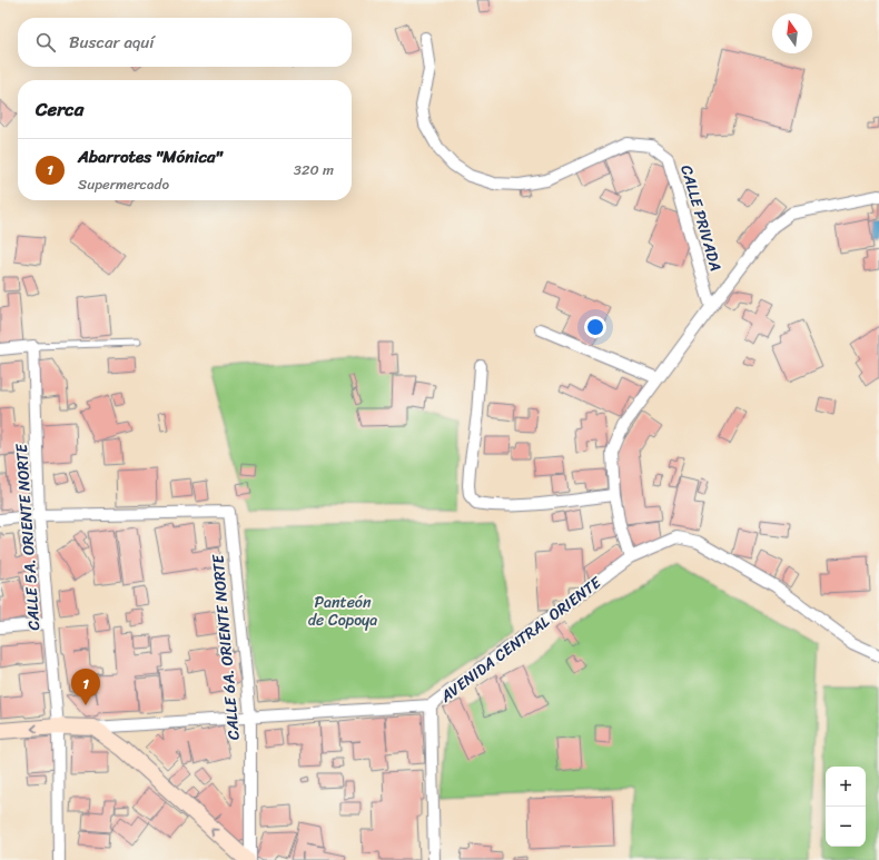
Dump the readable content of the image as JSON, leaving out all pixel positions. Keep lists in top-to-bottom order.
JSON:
{
  "streets": {
    "street": [
      "CALLE PRIVADA",
      "CALLE 5A. ORIENTE NORTE",
      "AVENIDA CENTRAL ORIENTE",
      "CALLE 6A. ORIENTE NORTE"
    ]
  },
  "crossings": [
    ["CALLE 5A. ORIENTE NORTE", "AVENIDA CENTRAL ORIENTE"],
    ["CALLE 5A. ORIENTE NORTE", "CALLE 6A. ORIENTE NORTE"],
    ["AVENIDA CENTRAL ORIENTE", "CALLE 6A. ORIENTE NORTE"]
  ],
  "parks": ["Panteón de Copoya"],
  "north": "top",
  "page": {
    "search": "Buscar aquí",
    "heading": "Cerca",
    "list": [
      {
        "mark": "1",
        "name": "Abarrotes \"Mónica\"",
        "note": "Supermercado",
        "value": "320 m"
      }
    ],
    "pins": "1",
    "map_buttons": ["+", "−"]
  }
}
